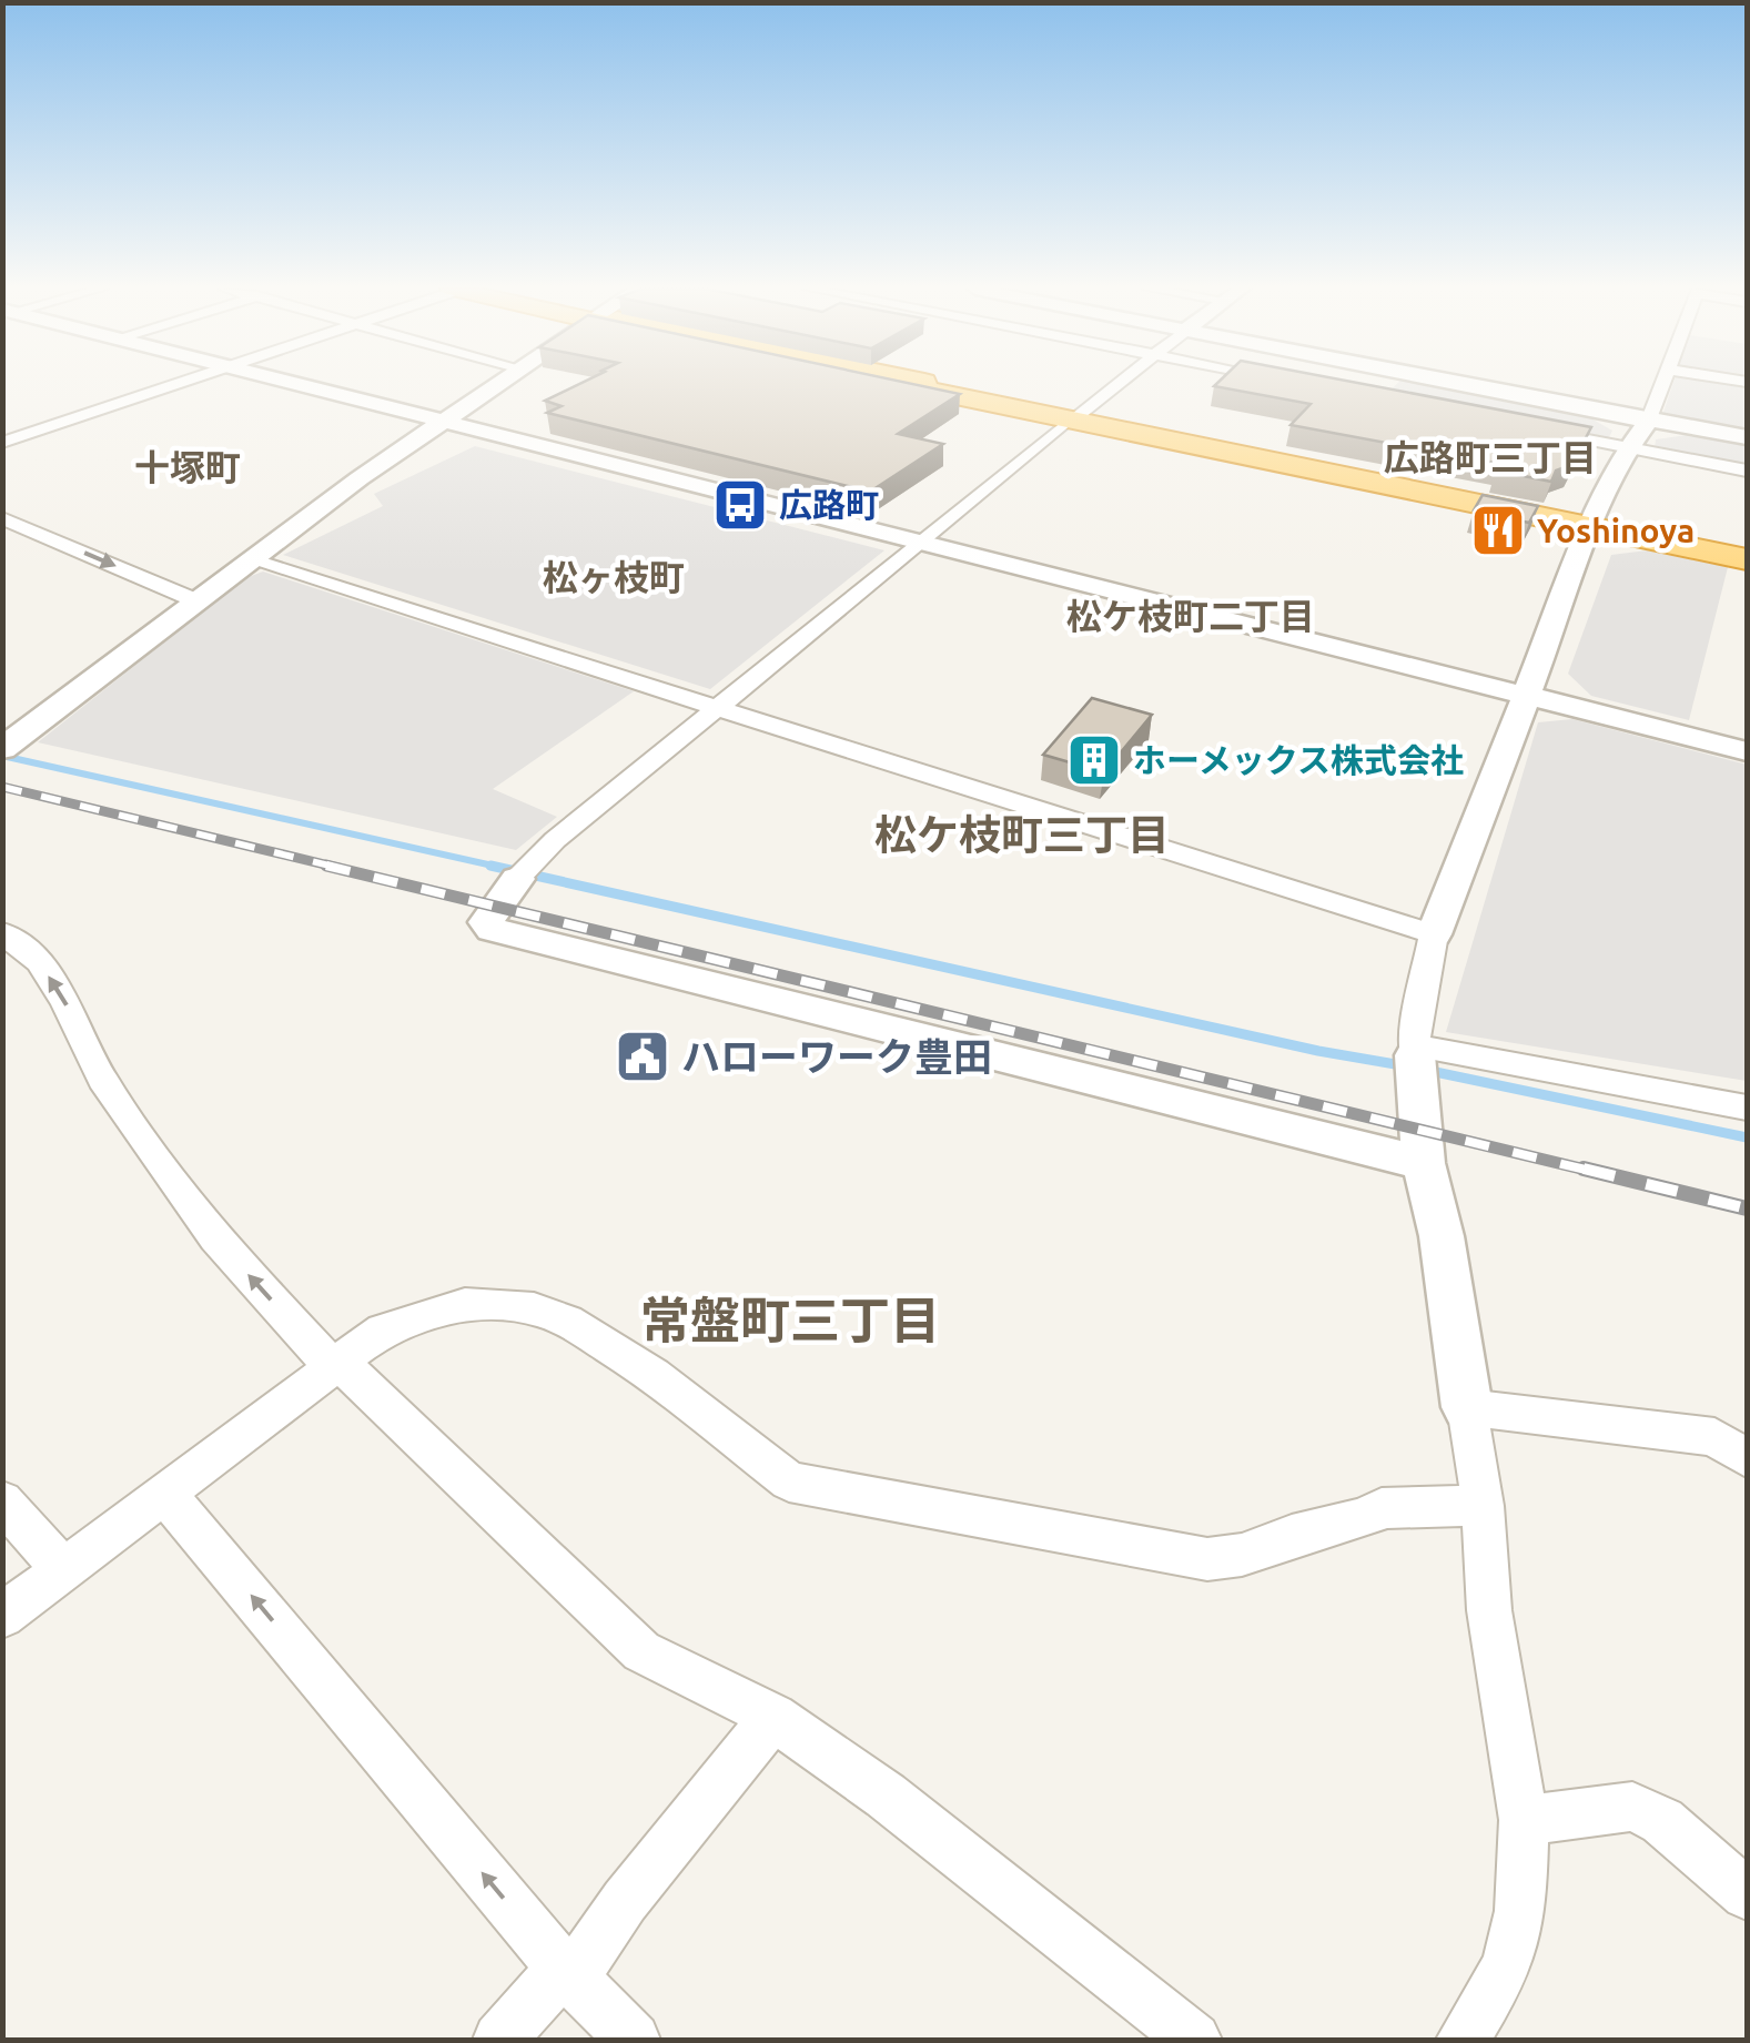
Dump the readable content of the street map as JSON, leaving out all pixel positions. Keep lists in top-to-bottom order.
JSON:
{
  "districts": [
    "広路町三丁目",
    "十塚町",
    "松ヶ枝町",
    "松ケ枝町二丁目",
    "松ケ枝町三丁目",
    "常盤町三丁目"
  ],
  "places": {
    "bus stop": ["広路町"],
    "restaurant": ["Yoshinoya"],
    "building": ["ホーメックス株式会社"],
    "public building": ["ハローワーク豊田"]
  }
}
